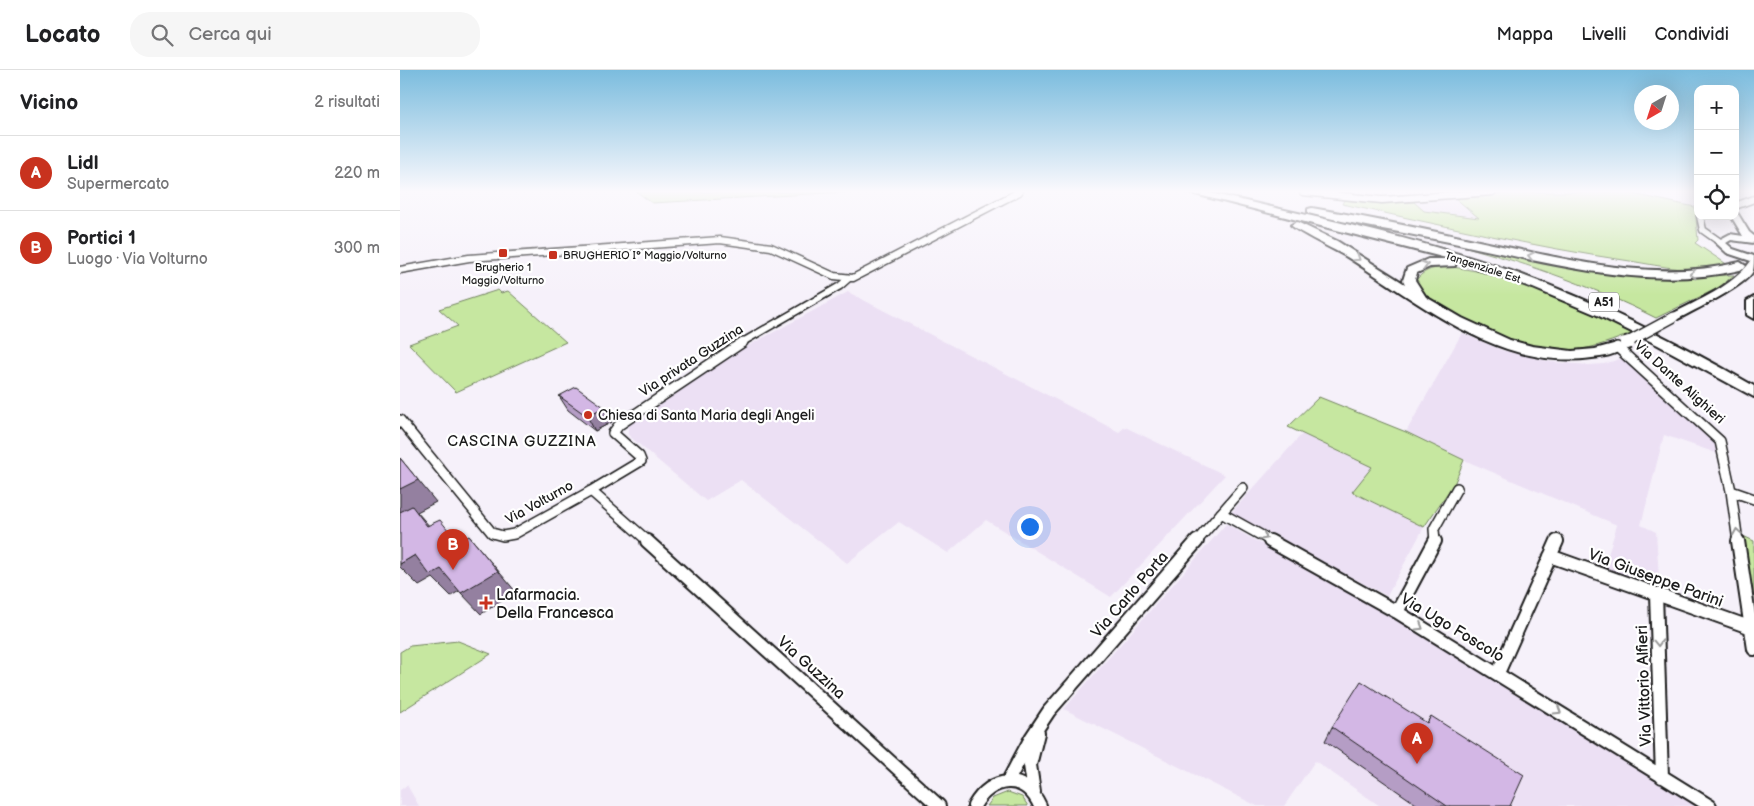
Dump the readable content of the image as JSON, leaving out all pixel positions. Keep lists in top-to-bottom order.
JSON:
{
  "streets": {
    "highway": ["Tangenziale Est", "A51"],
    "street": [
      "Via privata Guzzina",
      "Via Dante Alighieri",
      "Via Volturno",
      "Via Giuseppe Parini",
      "Via Carlo Porta",
      "Via Ugo Foscolo",
      "Via Guzzina",
      "Via Vittorio Alfieri"
    ]
  },
  "crossings": [
    ["Via privata Guzzina", "Via Volturno"],
    ["Via Dante Alighieri", "Via Giuseppe Parini"],
    ["Via Volturno", "Via Guzzina"],
    ["Via Giuseppe Parini", "Via Vittorio Alfieri"],
    ["Via Carlo Porta", "Via Ugo Foscolo"],
    ["Via Ugo Foscolo", "Via Vittorio Alfieri"]
  ],
  "one_way": ["Via Dante Alighieri", "Via Ugo Foscolo", "Via Vittorio Alfieri"],
  "districts": ["CASCINA GUZZINA"],
  "places": {
    "transit": ["Brugherio 1 Maggio/Volturno", "BRUGHERIO I° Maggio/Volturno"],
    "other": ["Chiesa di Santa Maria degli Angeli"],
    "health": ["Lafarmacia. Della Francesca"]
  },
  "north": "bottom left",
  "page": {
    "header": "Locato",
    "search": "Cerca qui",
    "nav": ["Mappa", "Livelli", "Condividi"],
    "heading": ["Vicino", "2 risultati"],
    "map_buttons": ["+", "−"],
    "list": [
      {
        "mark": "A",
        "name": "Lidl",
        "note": "Supermercato",
        "value": "220 m"
      },
      {
        "mark": "B",
        "name": "Portici 1",
        "note": "Luogo · Via Volturno",
        "value": "300 m"
      }
    ],
    "pins": ["B", "A"]
  }
}
